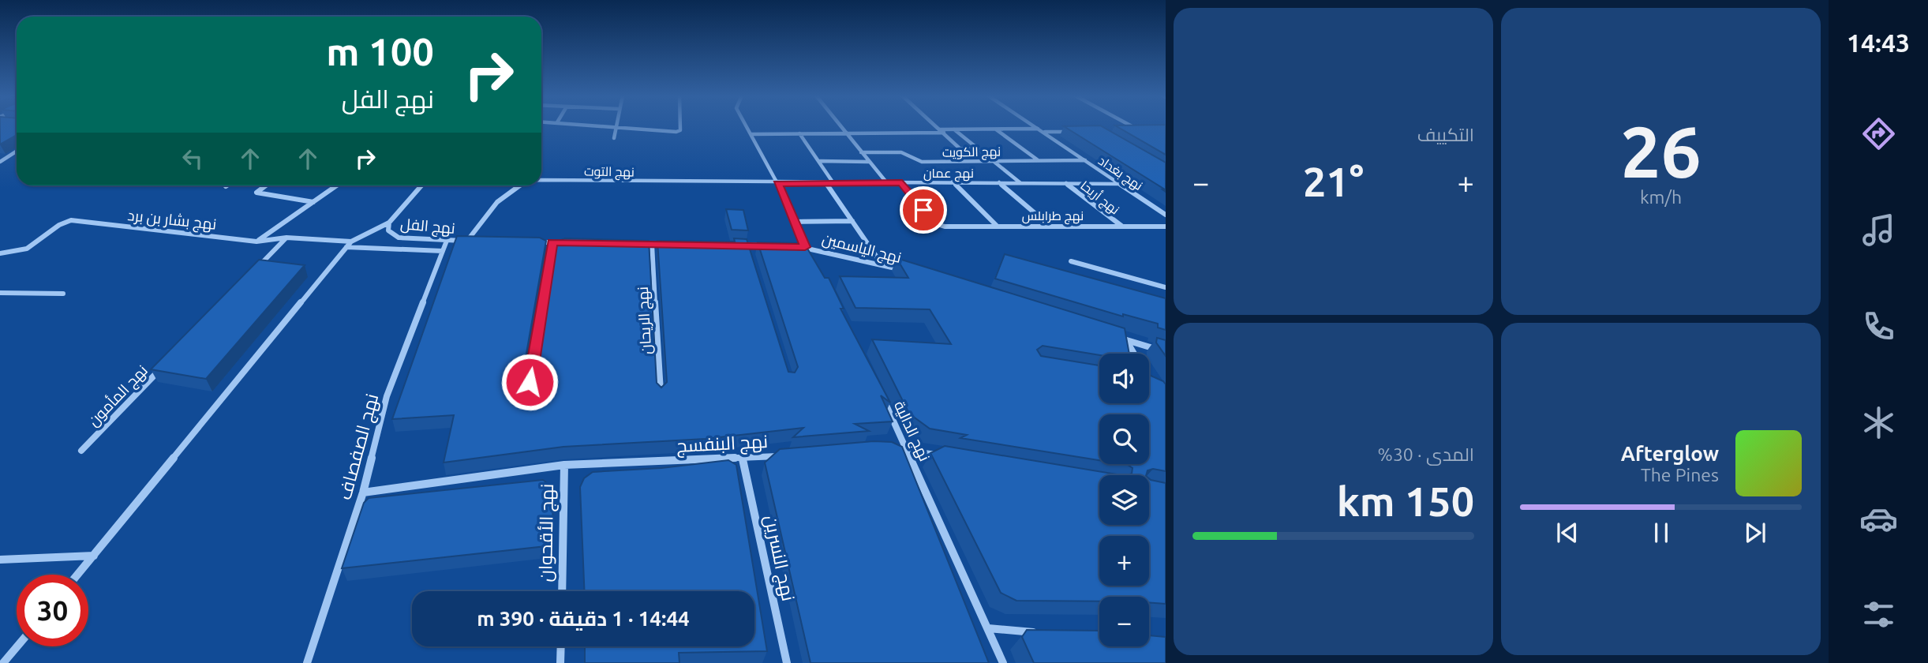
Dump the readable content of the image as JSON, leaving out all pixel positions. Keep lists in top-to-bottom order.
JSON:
{
  "streets": {
    "street": [
      "نهج الكويت",
      "نهج التوت",
      "نهج عمان",
      "نهج بغداد",
      "نهج أريحا",
      "نهج طرابلس",
      "نهج بشار بن برد",
      "نهج الفل",
      "نهج الياسمين",
      "نهج الريحان",
      "نهج المأمون",
      "نهج الدالية",
      "نهج البنفسج",
      "نهج الصفصاف",
      "نهج الأقحوان",
      "نهج النسرين"
    ]
  },
  "crossings": [
    ["نهج الكويت", "نهج بغداد"],
    ["نهج التوت", "نهج عمان"],
    ["نهج التوت", "نهج الفل"],
    ["نهج عمان", "نهج بغداد"],
    ["نهج عمان", "نهج أريحا"],
    ["نهج عمان", "نهج طرابلس"],
    ["نهج أريحا", "نهج طرابلس"],
    ["نهج الفل", "نهج الصفصاف"],
    ["نهج البنفسج", "نهج الصفصاف"],
    ["نهج البنفسج", "نهج الأقحوان"],
    ["نهج البنفسج", "نهج النسرين"]
  ],
  "page": {
    "tabs": "14:43",
    "tile": [
      ["26", "km/h"],
      "التكييف",
      ["المدى · 30%", "150 km"]
    ],
    "turn": ["100 m", "نهج الفل"],
    "heat": ["−", "21°", "+"],
    "map_buttons": ["+", "−"],
    "song": ["Afterglow", "The Pines"],
    "limit": "30",
    "trip": "14:44 · 1 دقيقة · 390 m"
  }
}
